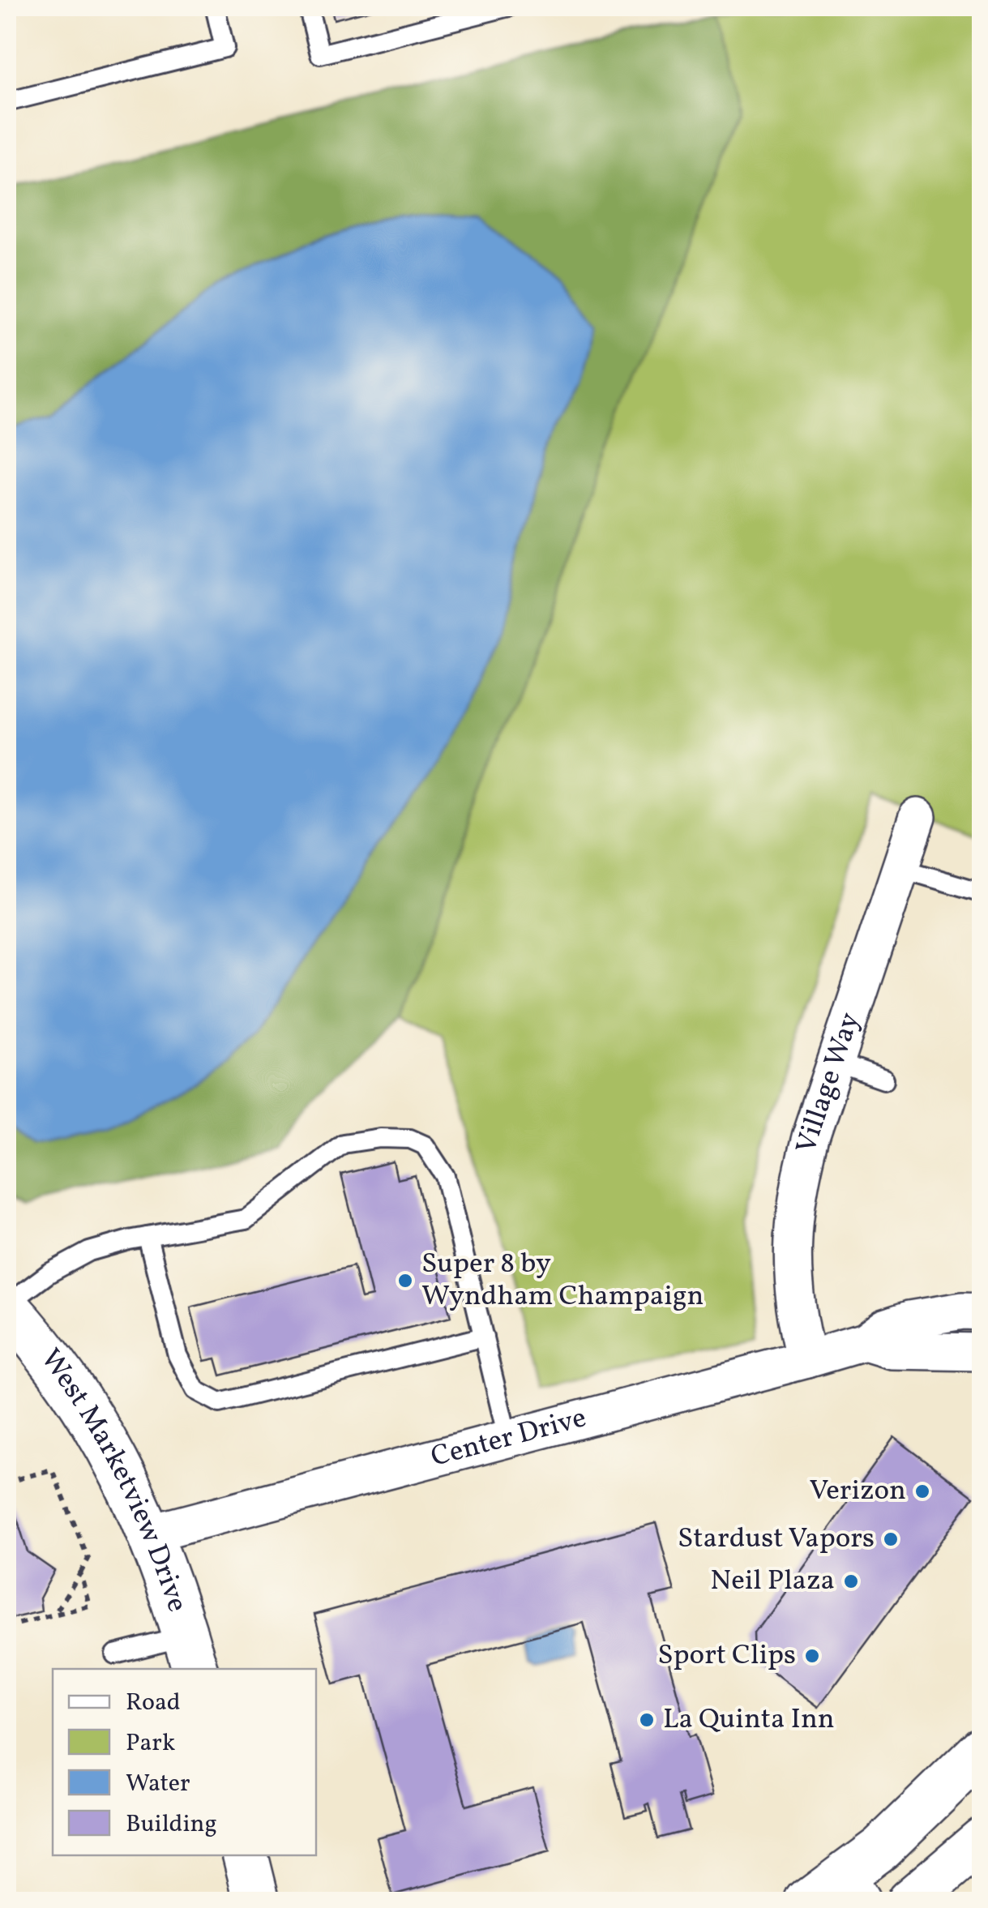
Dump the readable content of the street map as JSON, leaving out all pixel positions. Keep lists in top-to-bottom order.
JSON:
{
  "streets": {
    "main road": ["West Marketview Drive"],
    "street": ["Village Way", "Center Drive"]
  },
  "crossings": [
    ["Village Way", "Center Drive"],
    ["Center Drive", "West Marketview Drive"]
  ],
  "places": [
    "Super 8 by Wyndham Champaign",
    "Verizon",
    "Stardust Vapors",
    "Neil Plaza",
    "Sport Clips",
    "La Quinta Inn"
  ],
  "legend": [
    "Road",
    "Park",
    "Water",
    "Building"
  ]
}
